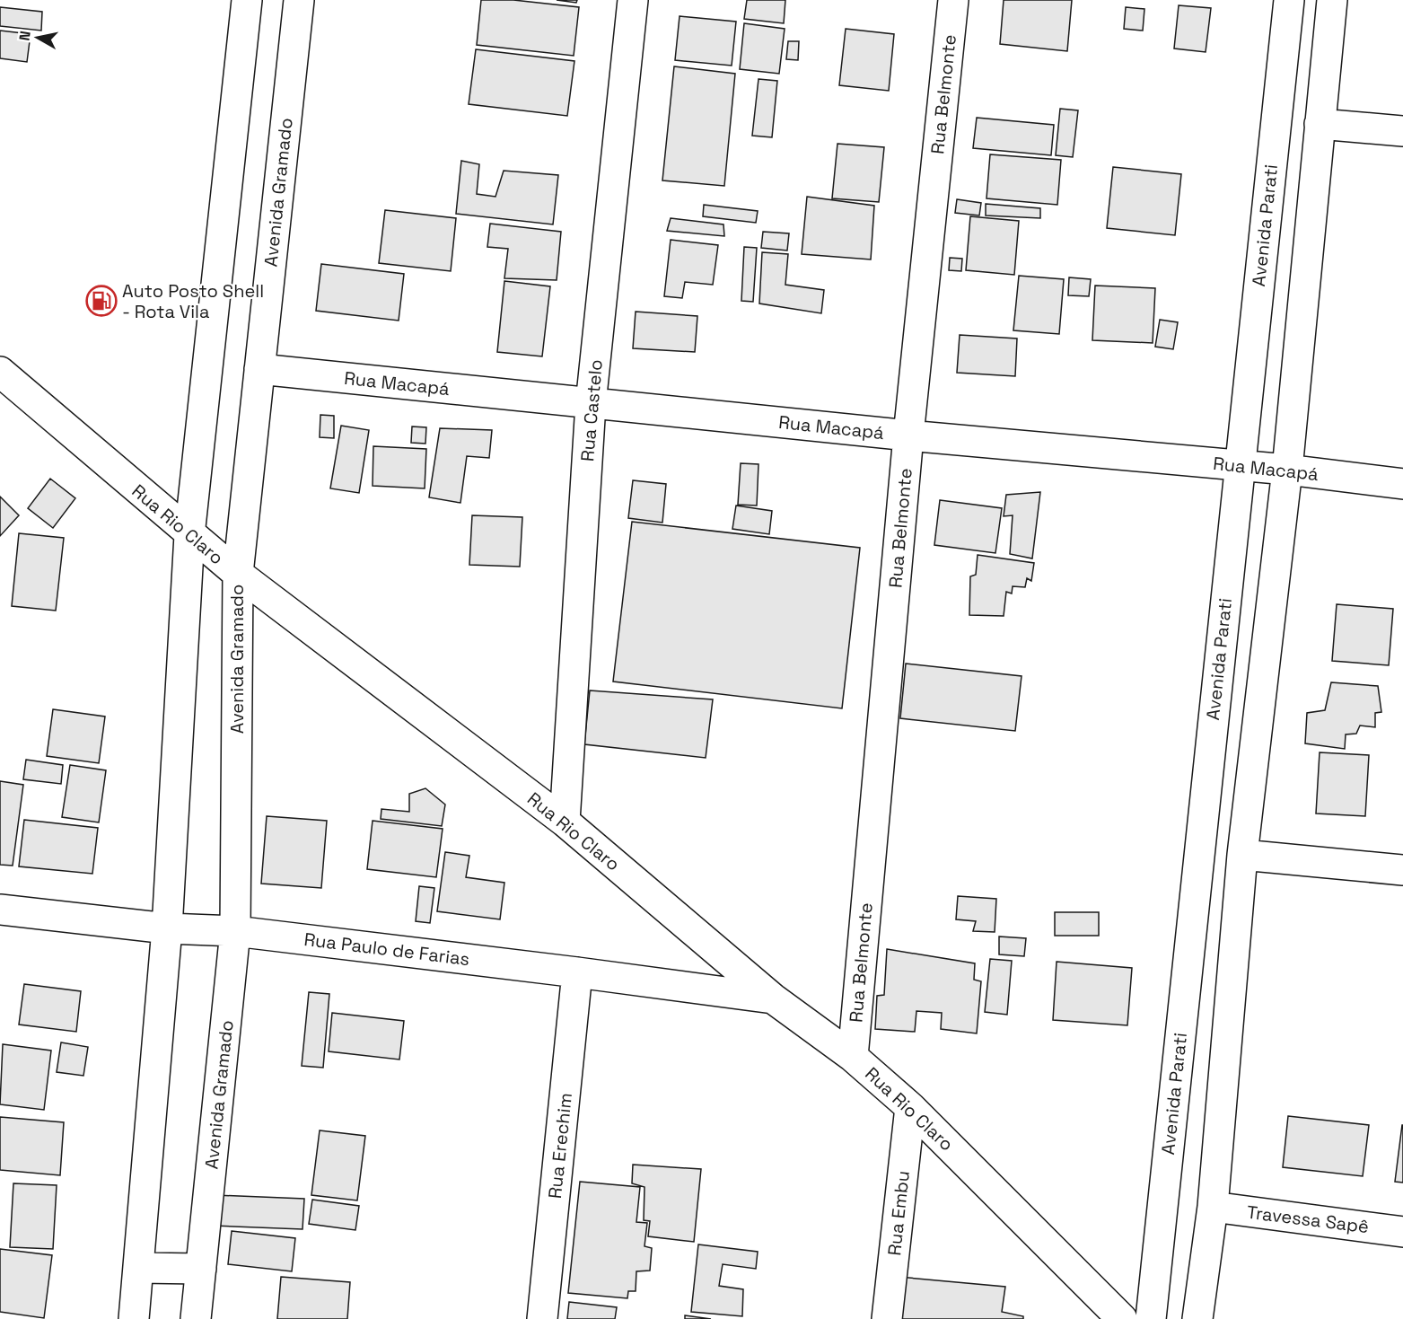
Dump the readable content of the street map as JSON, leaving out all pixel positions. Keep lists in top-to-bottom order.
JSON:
{
  "streets": {
    "street": [
      "Rua Belmonte",
      "Avenida Gramado",
      "Avenida Parati",
      "Rua Macapá",
      "Rua Castelo",
      "Rua Rio Claro",
      "Rua Paulo de Farias",
      "Rua Erechim",
      "Rua Embu",
      "Travessa Sapê"
    ]
  },
  "crossings": [
    ["Rua Belmonte", "Rua Macapá"],
    ["Rua Belmonte", "Rua Rio Claro"],
    ["Avenida Gramado", "Rua Macapá"],
    ["Avenida Gramado", "Rua Rio Claro"],
    ["Avenida Gramado", "Rua Paulo de Farias"],
    ["Avenida Parati", "Rua Macapá"],
    ["Rua Macapá", "Rua Castelo"],
    ["Rua Castelo", "Rua Rio Claro"],
    ["Rua Rio Claro", "Rua Paulo de Farias"],
    ["Rua Rio Claro", "Rua Embu"],
    ["Rua Paulo de Farias", "Rua Erechim"]
  ],
  "places": {
    "fuel station": ["Auto Posto Shell - Rota Vila"]
  },
  "north": "left"
}
